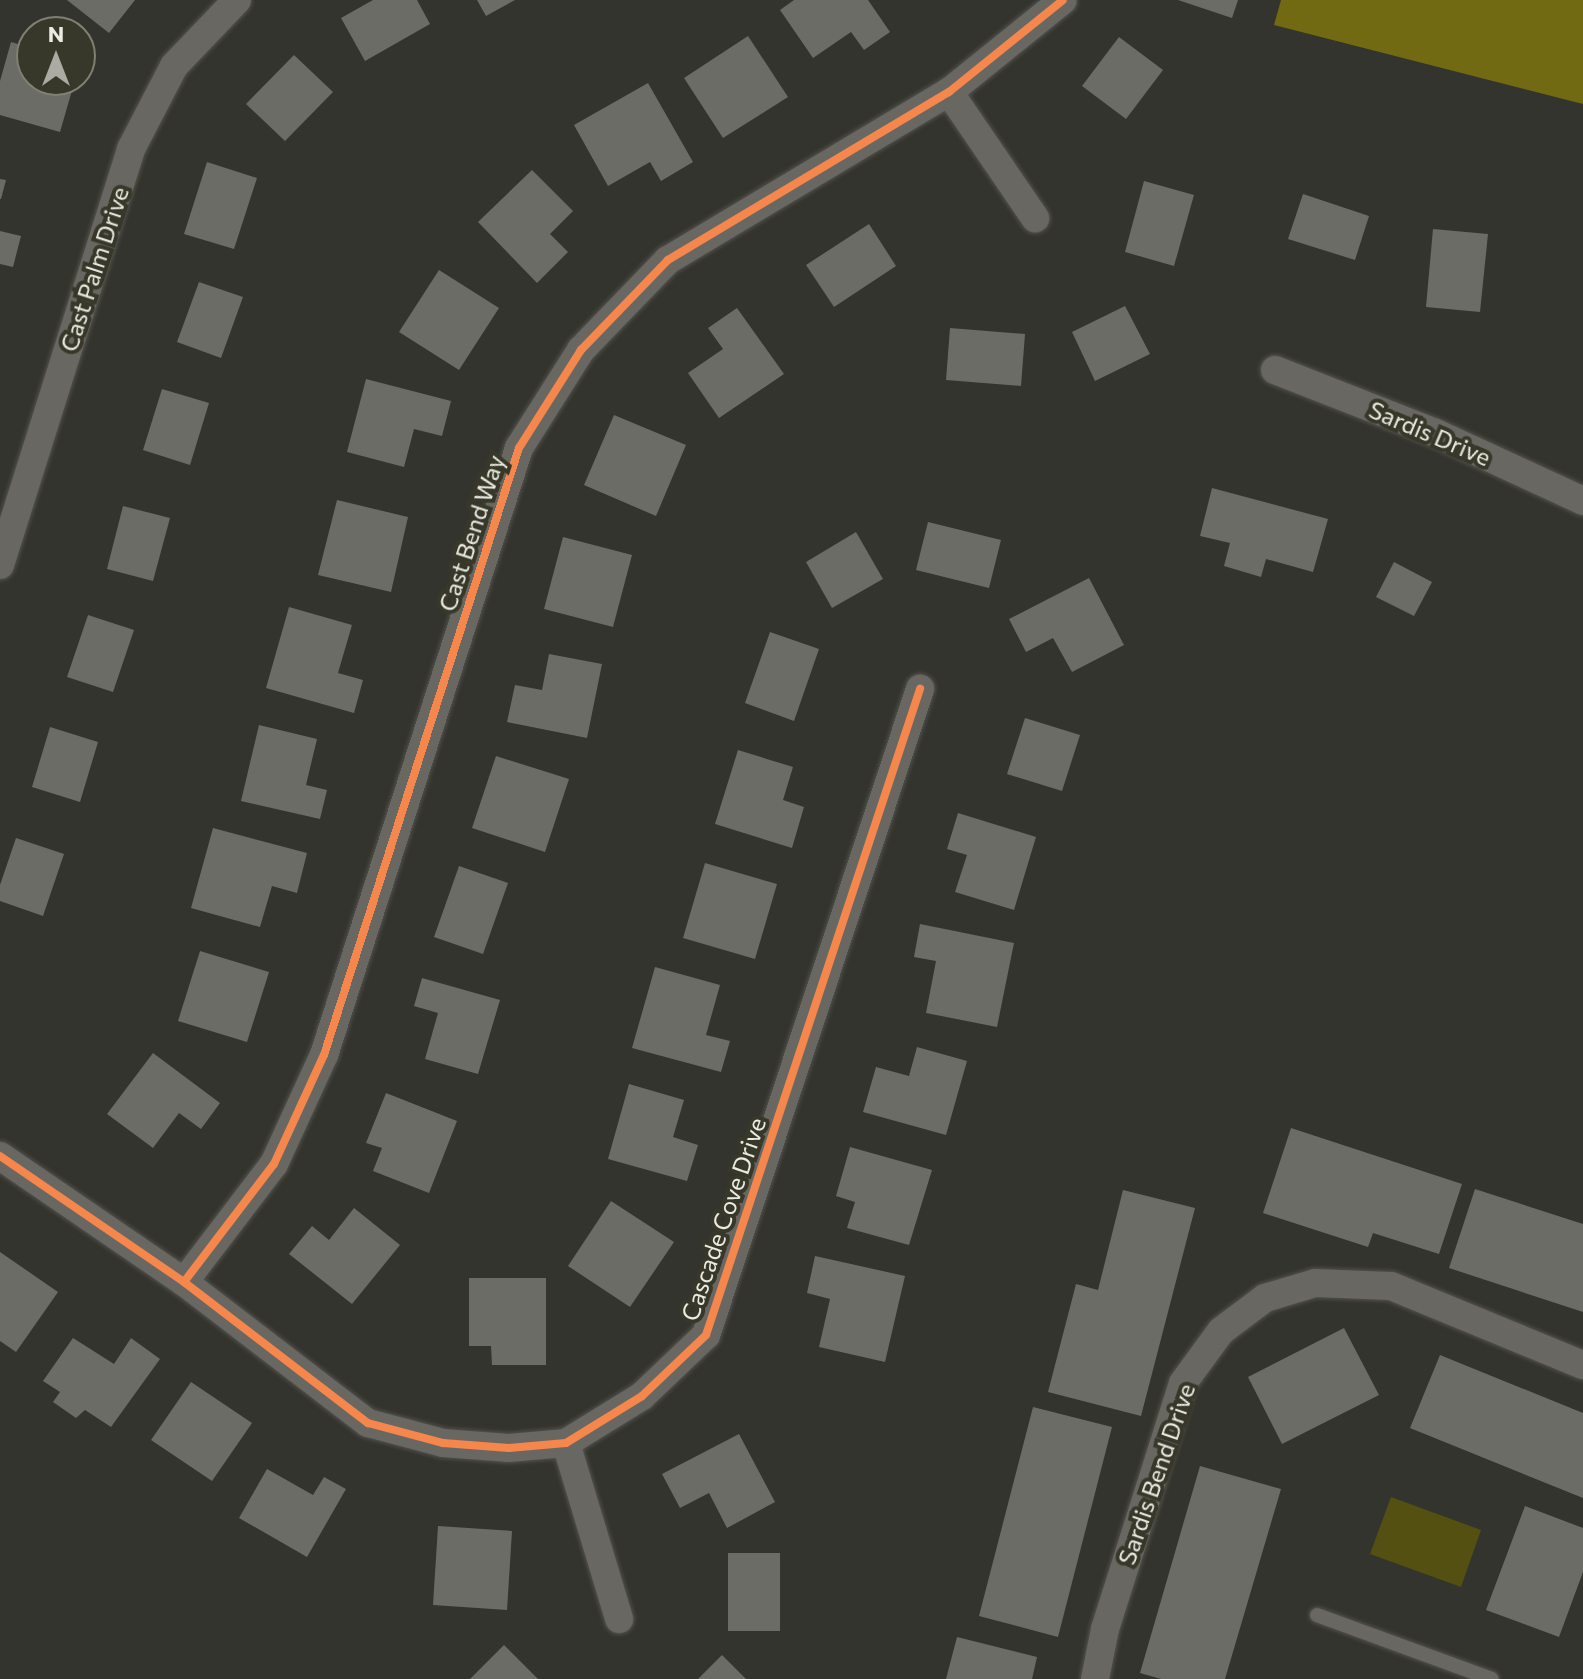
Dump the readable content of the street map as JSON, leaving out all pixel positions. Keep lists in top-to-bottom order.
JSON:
{
  "streets": {
    "street": [
      "Cast Palm Drive",
      "Sardis Drive",
      "Cast Bend Way",
      "Cascade Cove Drive",
      "Sardis Bend Drive"
    ]
  },
  "crossings": [
    ["Cast Bend Way", "Cascade Cove Drive"]
  ],
  "north": "top"
}
